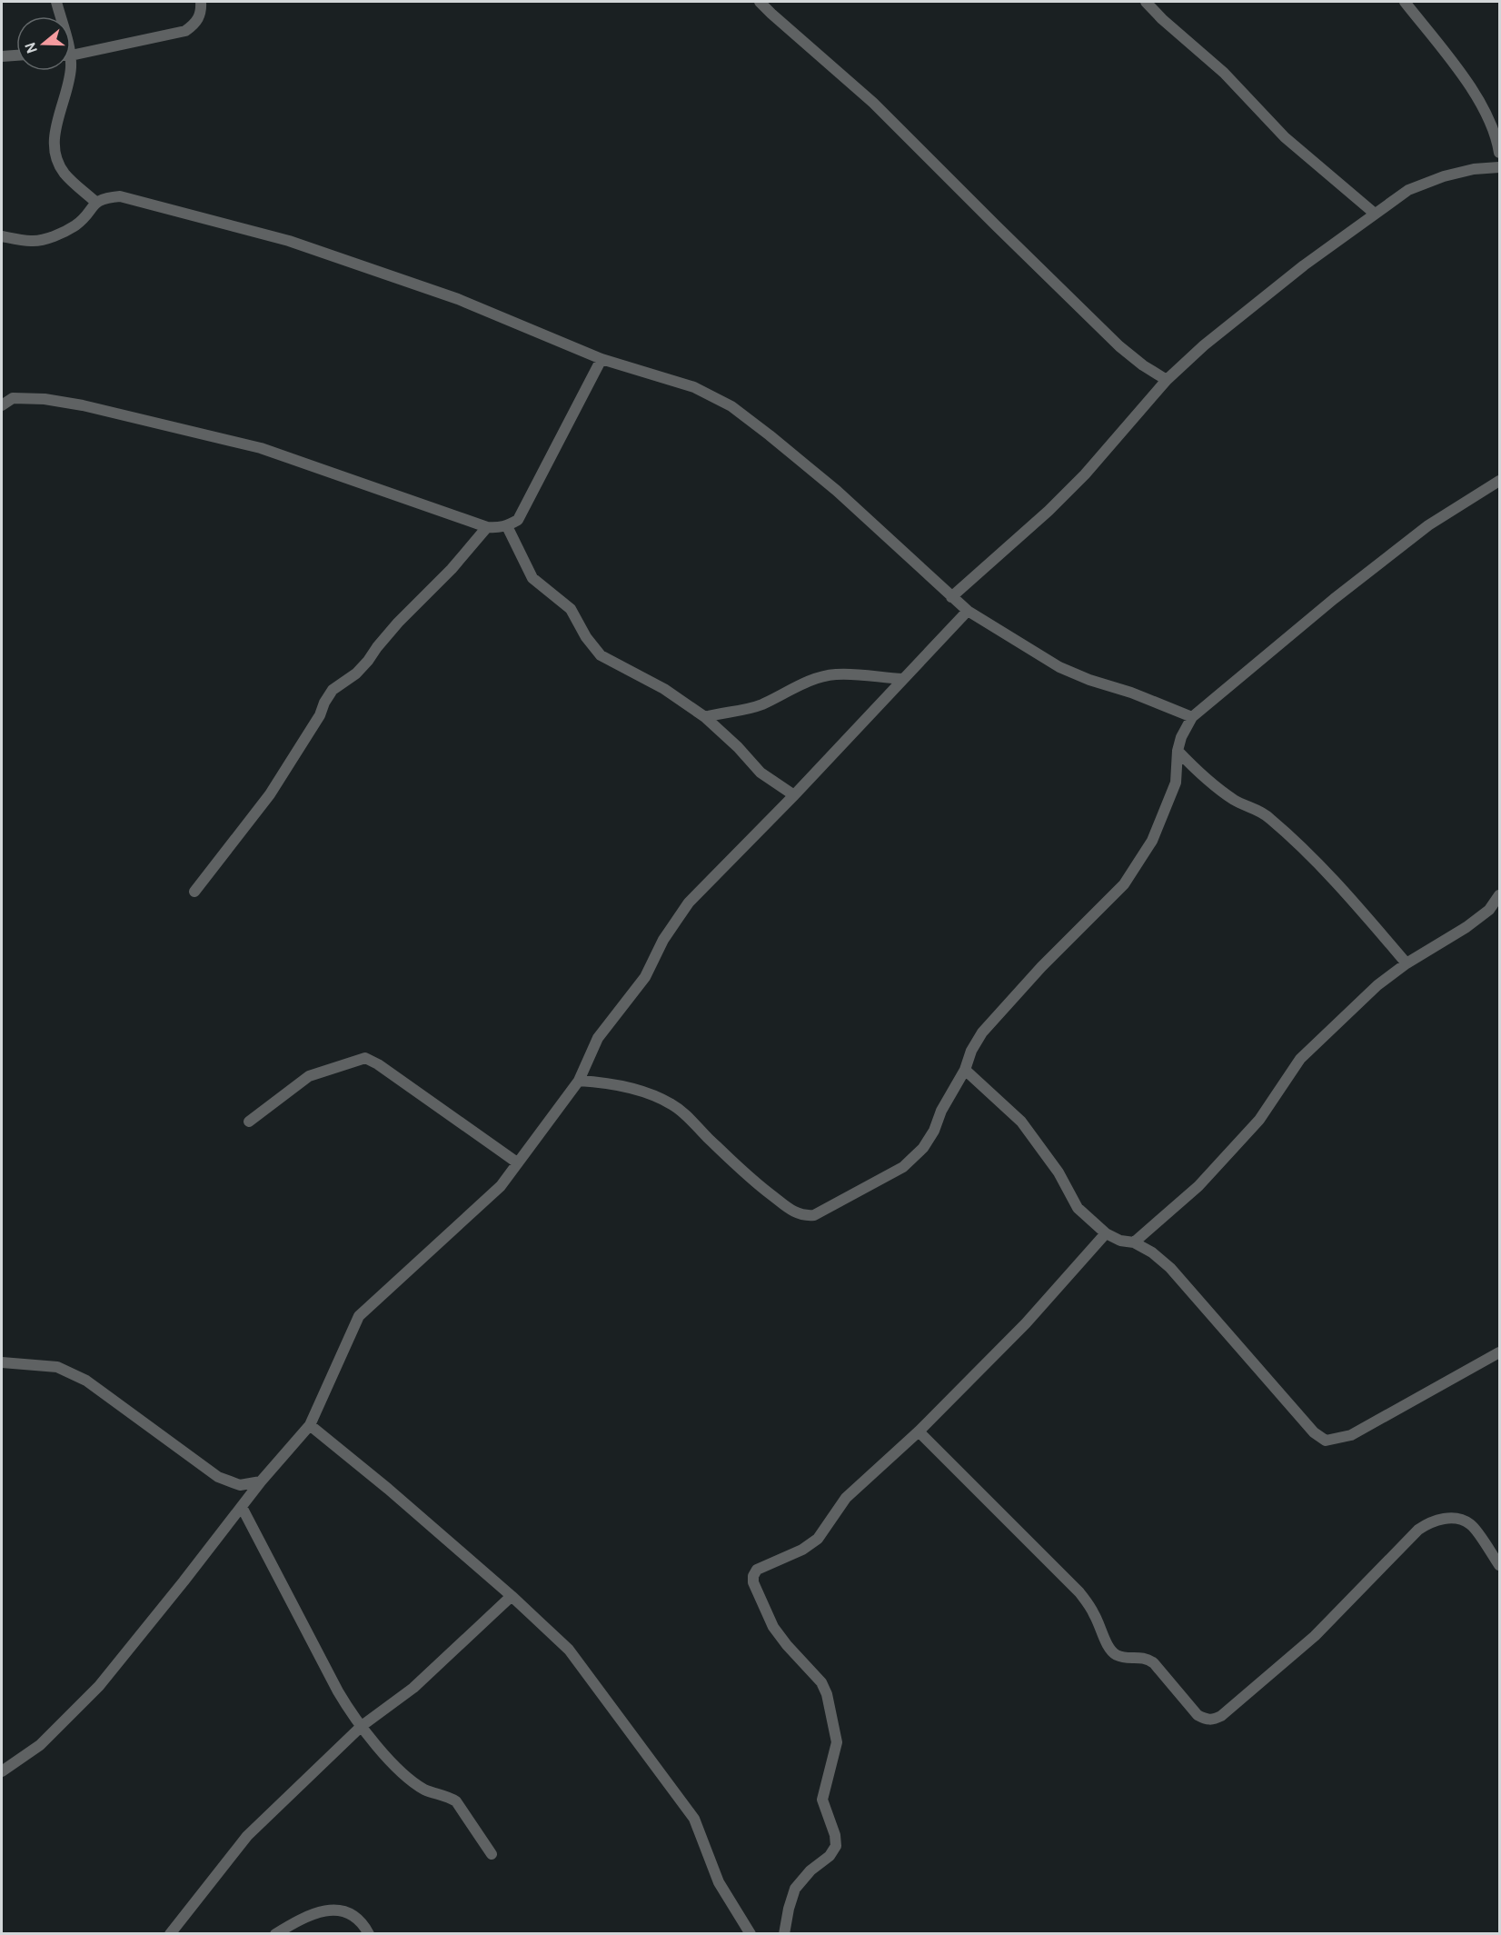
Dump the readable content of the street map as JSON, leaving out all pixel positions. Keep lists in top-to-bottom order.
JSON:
{
  "north": "left"
}
